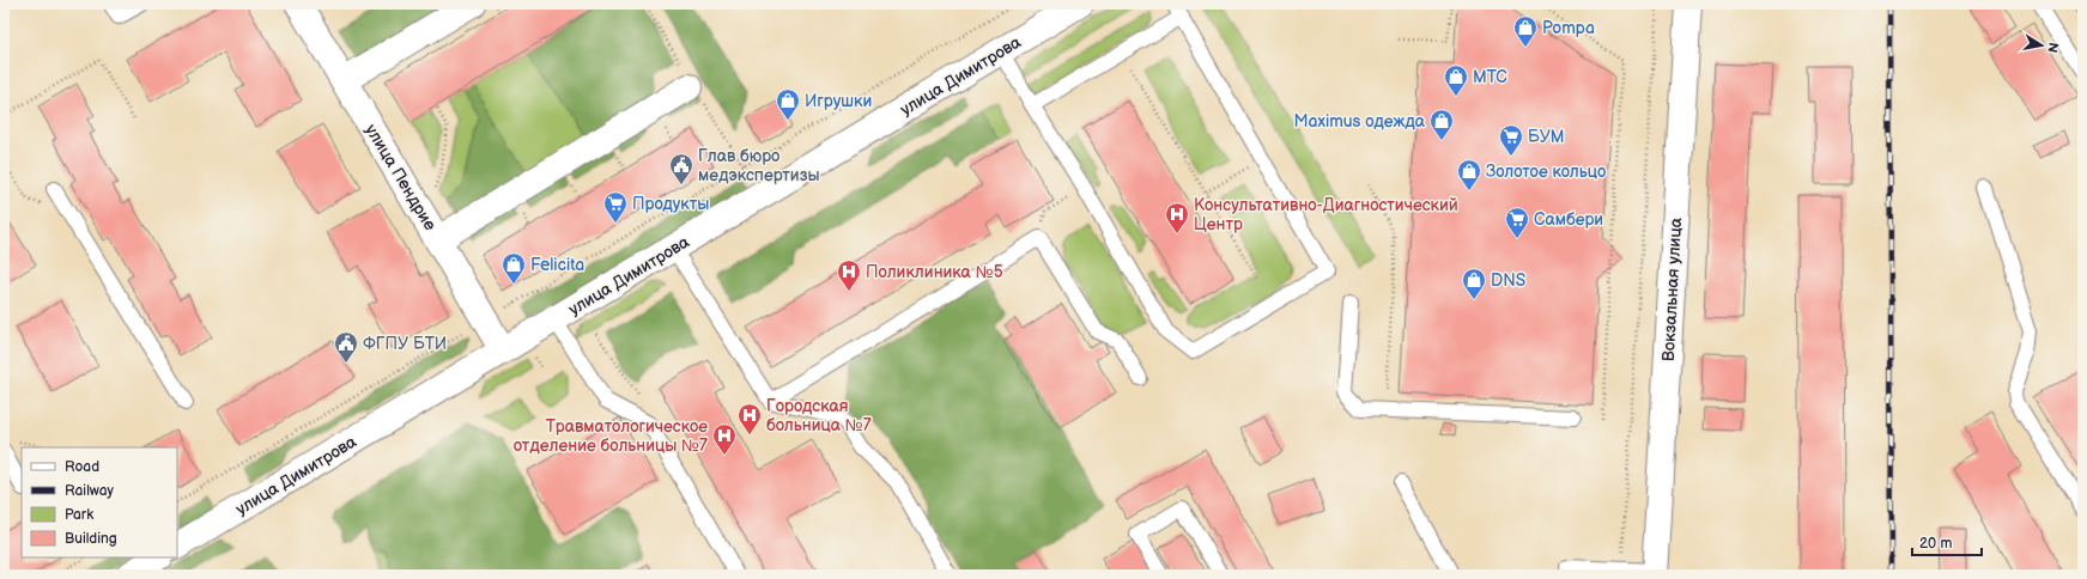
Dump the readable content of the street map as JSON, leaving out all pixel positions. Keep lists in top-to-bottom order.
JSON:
{
  "streets": {
    "street": ["улица Димитрова", "улица Пендрие", "Вокзальная улица"]
  },
  "crossings": [
    ["улица Димитрова", "улица Пендрие"]
  ],
  "places": {
    "shop": [
      "Pompa",
      "МТС",
      "Игрушки",
      "Maximus одежда",
      "Золотое кольцо",
      "Felicita",
      "DNS"
    ],
    "supermarket": ["БУМ", "Продукты", "Самбери"],
    "public building": ["Глав бюро медэкспертизы", "ФГПУ БТИ"],
    "hospital": [
      "Консультативно-Диагностический Центр",
      "Поликлиника №5",
      "Городская больница №7",
      "Травматологическое отделение больницы №7"
    ]
  },
  "legend": [
    "Road",
    "Railway",
    "Park",
    "Building"
  ],
  "scale_bar": "20 m",
  "north": "right"
}
